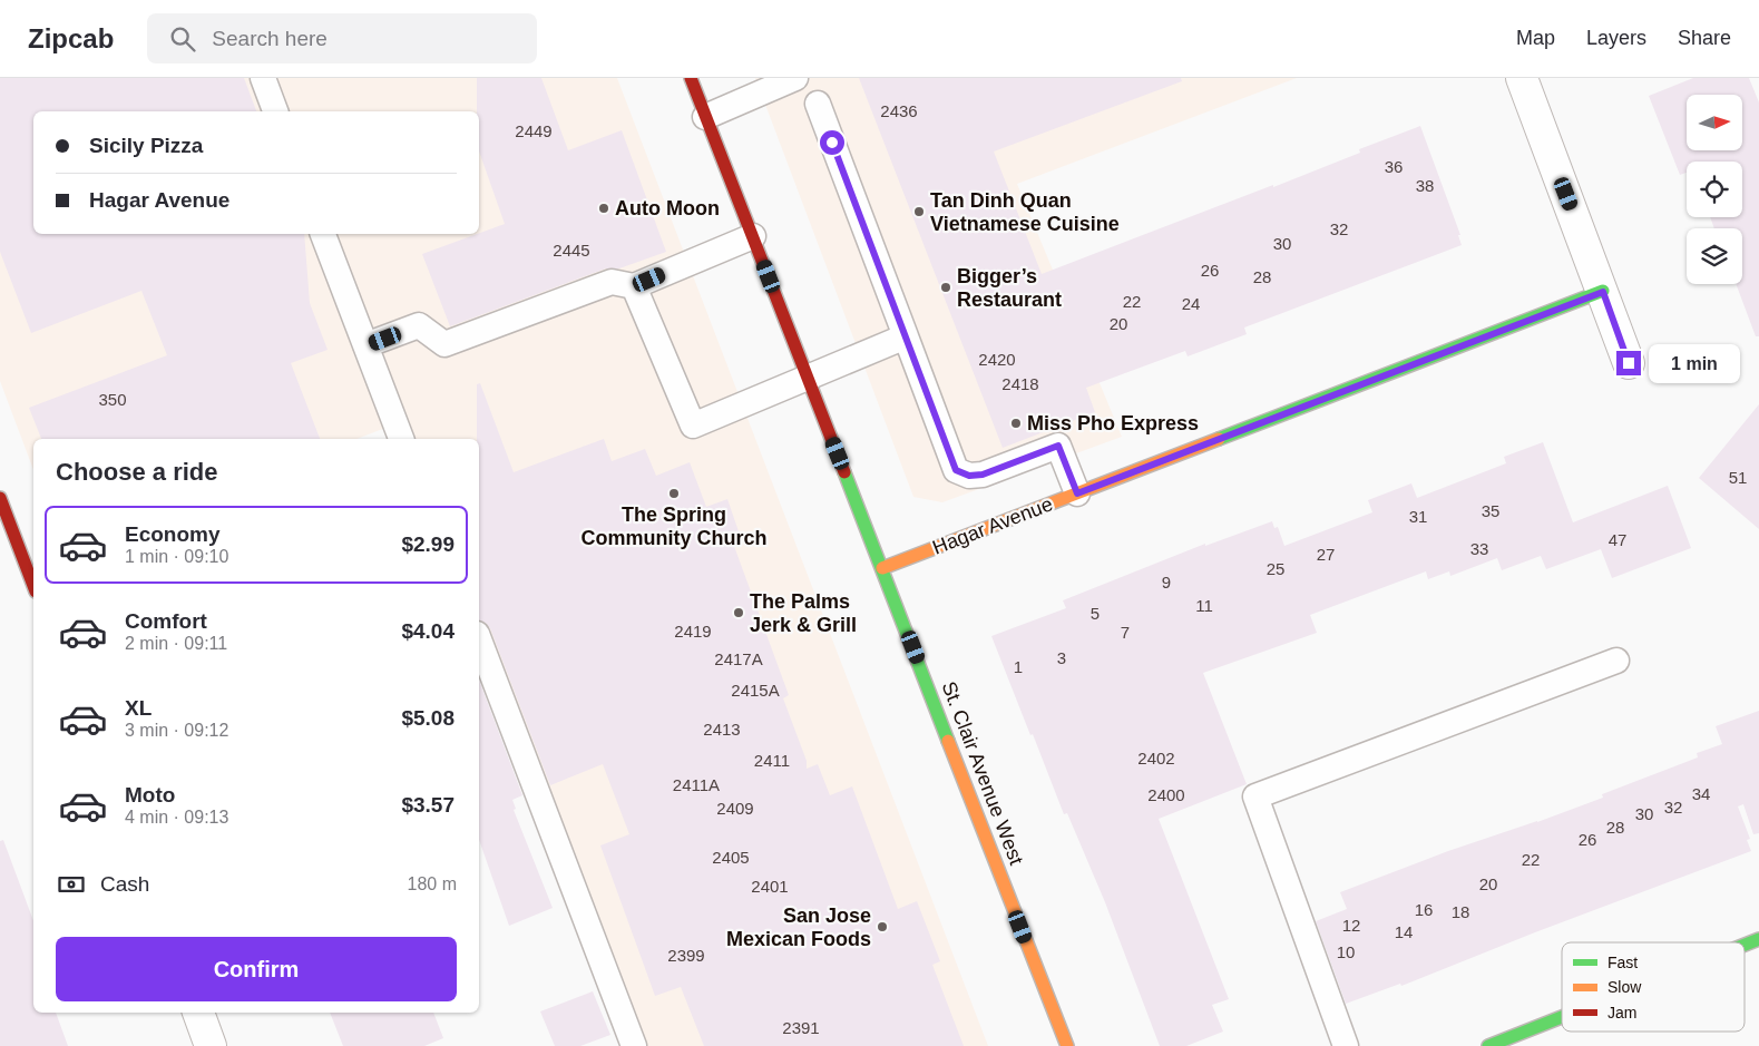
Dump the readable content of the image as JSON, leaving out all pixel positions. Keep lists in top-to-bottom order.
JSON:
{
  "streets": {
    "street": ["Hagar Avenue", "St. Clair Avenue West"]
  },
  "crossings": [
    ["Hagar Avenue", "St. Clair Avenue West"]
  ],
  "places": [
    "Auto Moon",
    "Tan Dinh Quan Vietnamese Cuisine",
    "Bigger’s Restaurant",
    "Miss Pho Express",
    "The Spring Community Church",
    "The Palms Jerk & Grill",
    "San Jose Mexican Foods"
  ],
  "house_numbers": [
    "2436",
    "2449",
    "36",
    "38",
    "32",
    "30",
    "2445",
    "26",
    "28",
    "22",
    "24",
    "20",
    "2420",
    "2418",
    "350",
    "51",
    "35",
    "31",
    "47",
    "33",
    "27",
    "25",
    "9",
    "11",
    "5",
    "2419",
    "7",
    "3",
    "2417A",
    "1",
    "2415A",
    "2413",
    "2402",
    "2411",
    "2411A",
    "34",
    "2400",
    "32",
    "2409",
    "30",
    "28",
    "26",
    "2405",
    "22",
    "20",
    "2401",
    "16",
    "18",
    "12",
    "14",
    "10",
    "2399",
    "2391"
  ],
  "legend": ["Fast", "Slow", "Jam"],
  "north": "right",
  "page": {
    "header": "Zipcab",
    "search": "Search here",
    "nav": ["Map", "Layers", "Share"],
    "banner": ["Sicily Pizza", "Hagar Avenue"],
    "bubble": "1 min",
    "heading": "Choose a ride",
    "list": [
      {
        "name": "Economy",
        "note": "1 min · 09:10",
        "value": "$2.99"
      },
      {
        "name": "Comfort",
        "note": "2 min · 09:11",
        "value": "$4.04"
      },
      {
        "name": "XL",
        "note": "3 min · 09:12",
        "value": "$5.08"
      },
      {
        "name": "Moto",
        "note": "4 min · 09:13",
        "value": "$3.57"
      }
    ],
    "pay": ["Cash", "180 m"],
    "buttons": "Confirm"
  }
}
